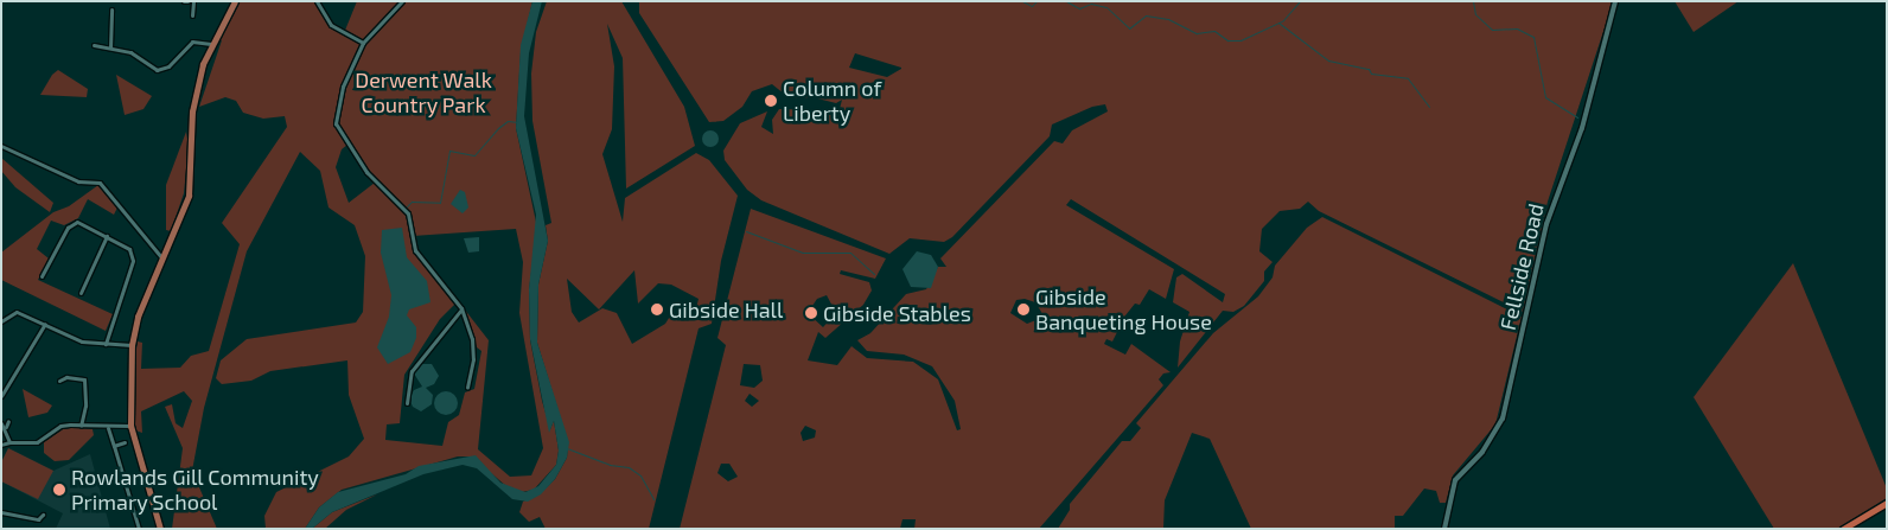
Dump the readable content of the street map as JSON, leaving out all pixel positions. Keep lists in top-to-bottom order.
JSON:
{
  "streets": {
    "street": ["Fellside Road"]
  },
  "parks": ["Derwent Walk Country Park"],
  "places": [
    "Column of Liberty",
    "Gibside Hall",
    "Gibside Banqueting House",
    "Gibside Stables",
    "Rowlands Gill Community Primary School"
  ]
}
